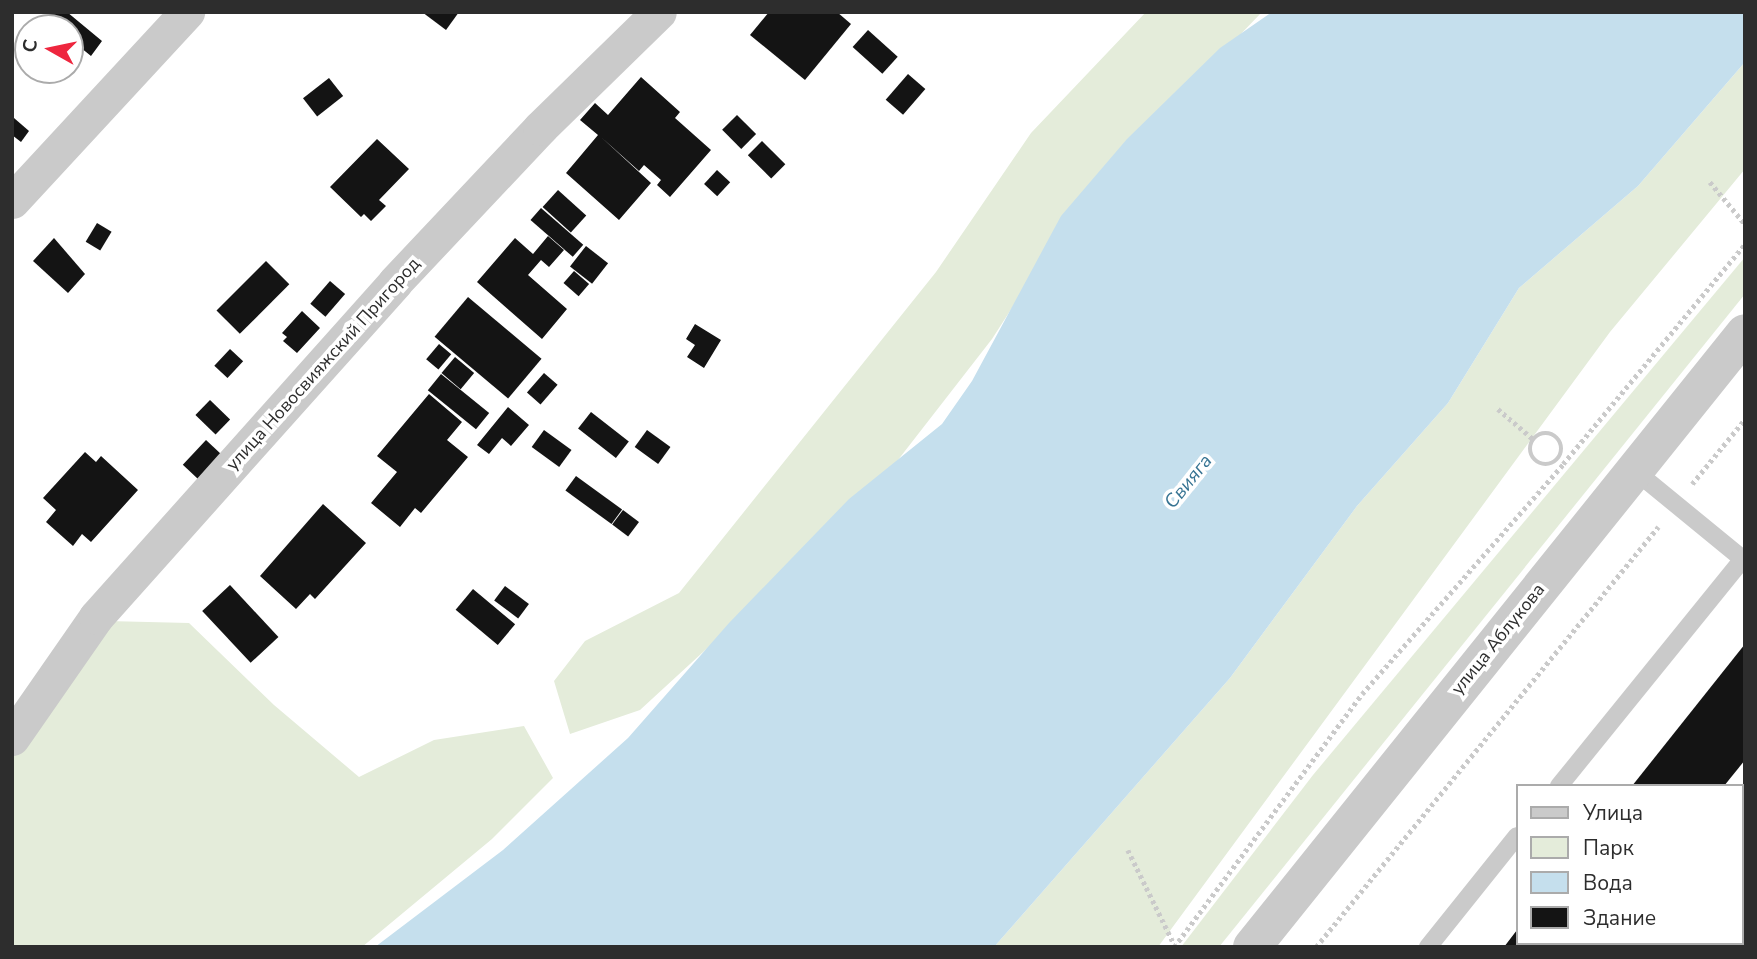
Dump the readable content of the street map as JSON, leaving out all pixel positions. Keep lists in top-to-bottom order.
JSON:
{
  "streets": {
    "street": ["улица Новосвияжский Пригород", "улица Аблукова"]
  },
  "water": ["Свияга"],
  "legend": [
    "Улица",
    "Парк",
    "Вода",
    "Здание"
  ],
  "north": "left"
}
